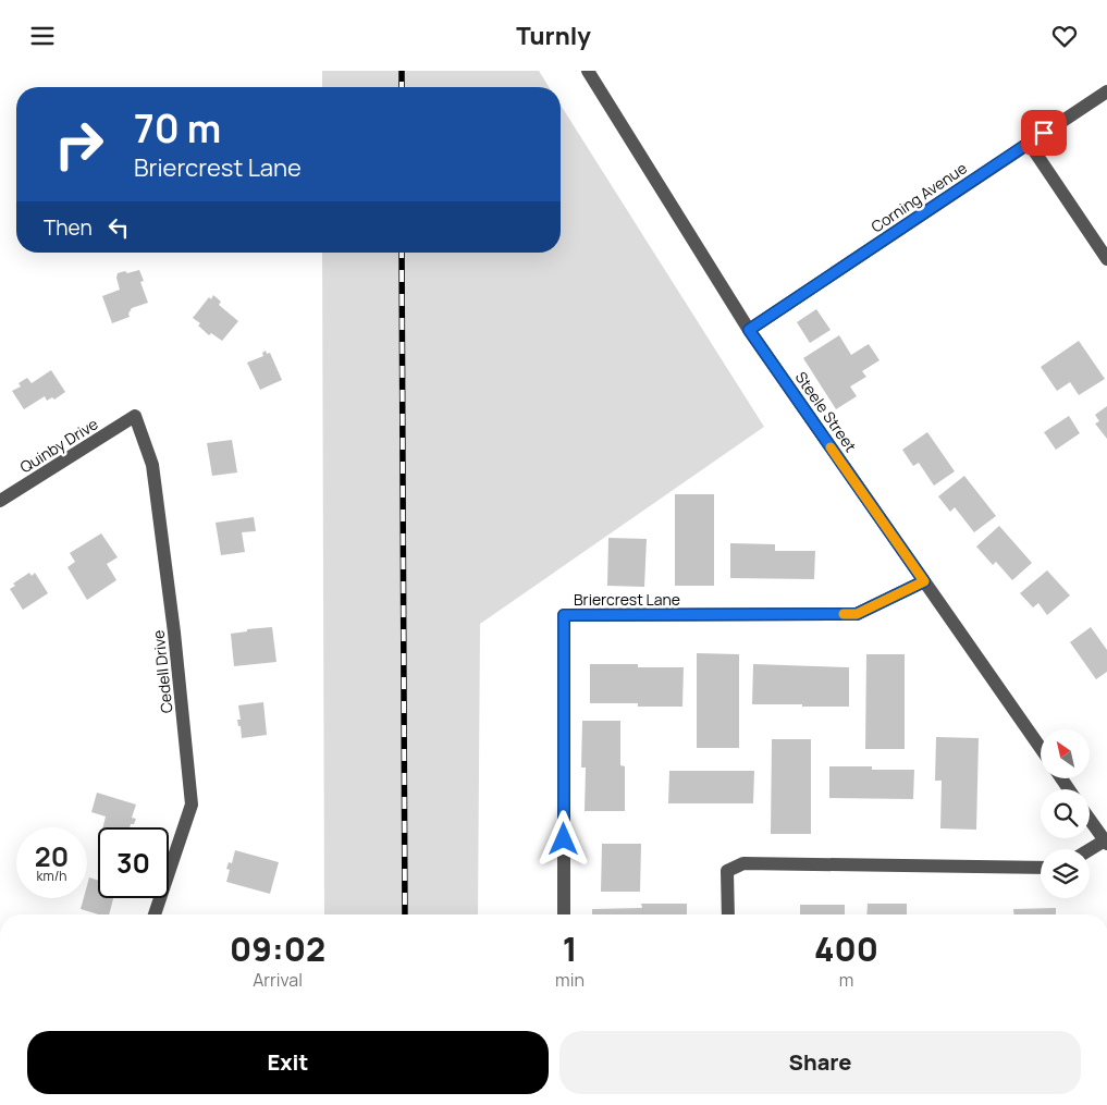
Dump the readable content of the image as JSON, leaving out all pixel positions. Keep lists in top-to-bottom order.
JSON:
{
  "streets": {
    "street": [
      "Corning Avenue",
      "Steele Street",
      "Quinby Drive",
      "Briercrest Lane",
      "Cedell Drive"
    ]
  },
  "crossings": [
    ["Corning Avenue", "Steele Street"],
    ["Steele Street", "Briercrest Lane"],
    ["Quinby Drive", "Cedell Drive"]
  ],
  "north": "top left",
  "page": {
    "header": "Turnly",
    "turn": ["70 m", "Briercrest Lane"],
    "then": "Then",
    "speed": "20 km/h",
    "limit": "30",
    "eta": [
      "09:02",
      "Arrival",
      "1",
      "min",
      "400",
      "m"
    ],
    "buttons": ["Exit", "Share"]
  }
}
